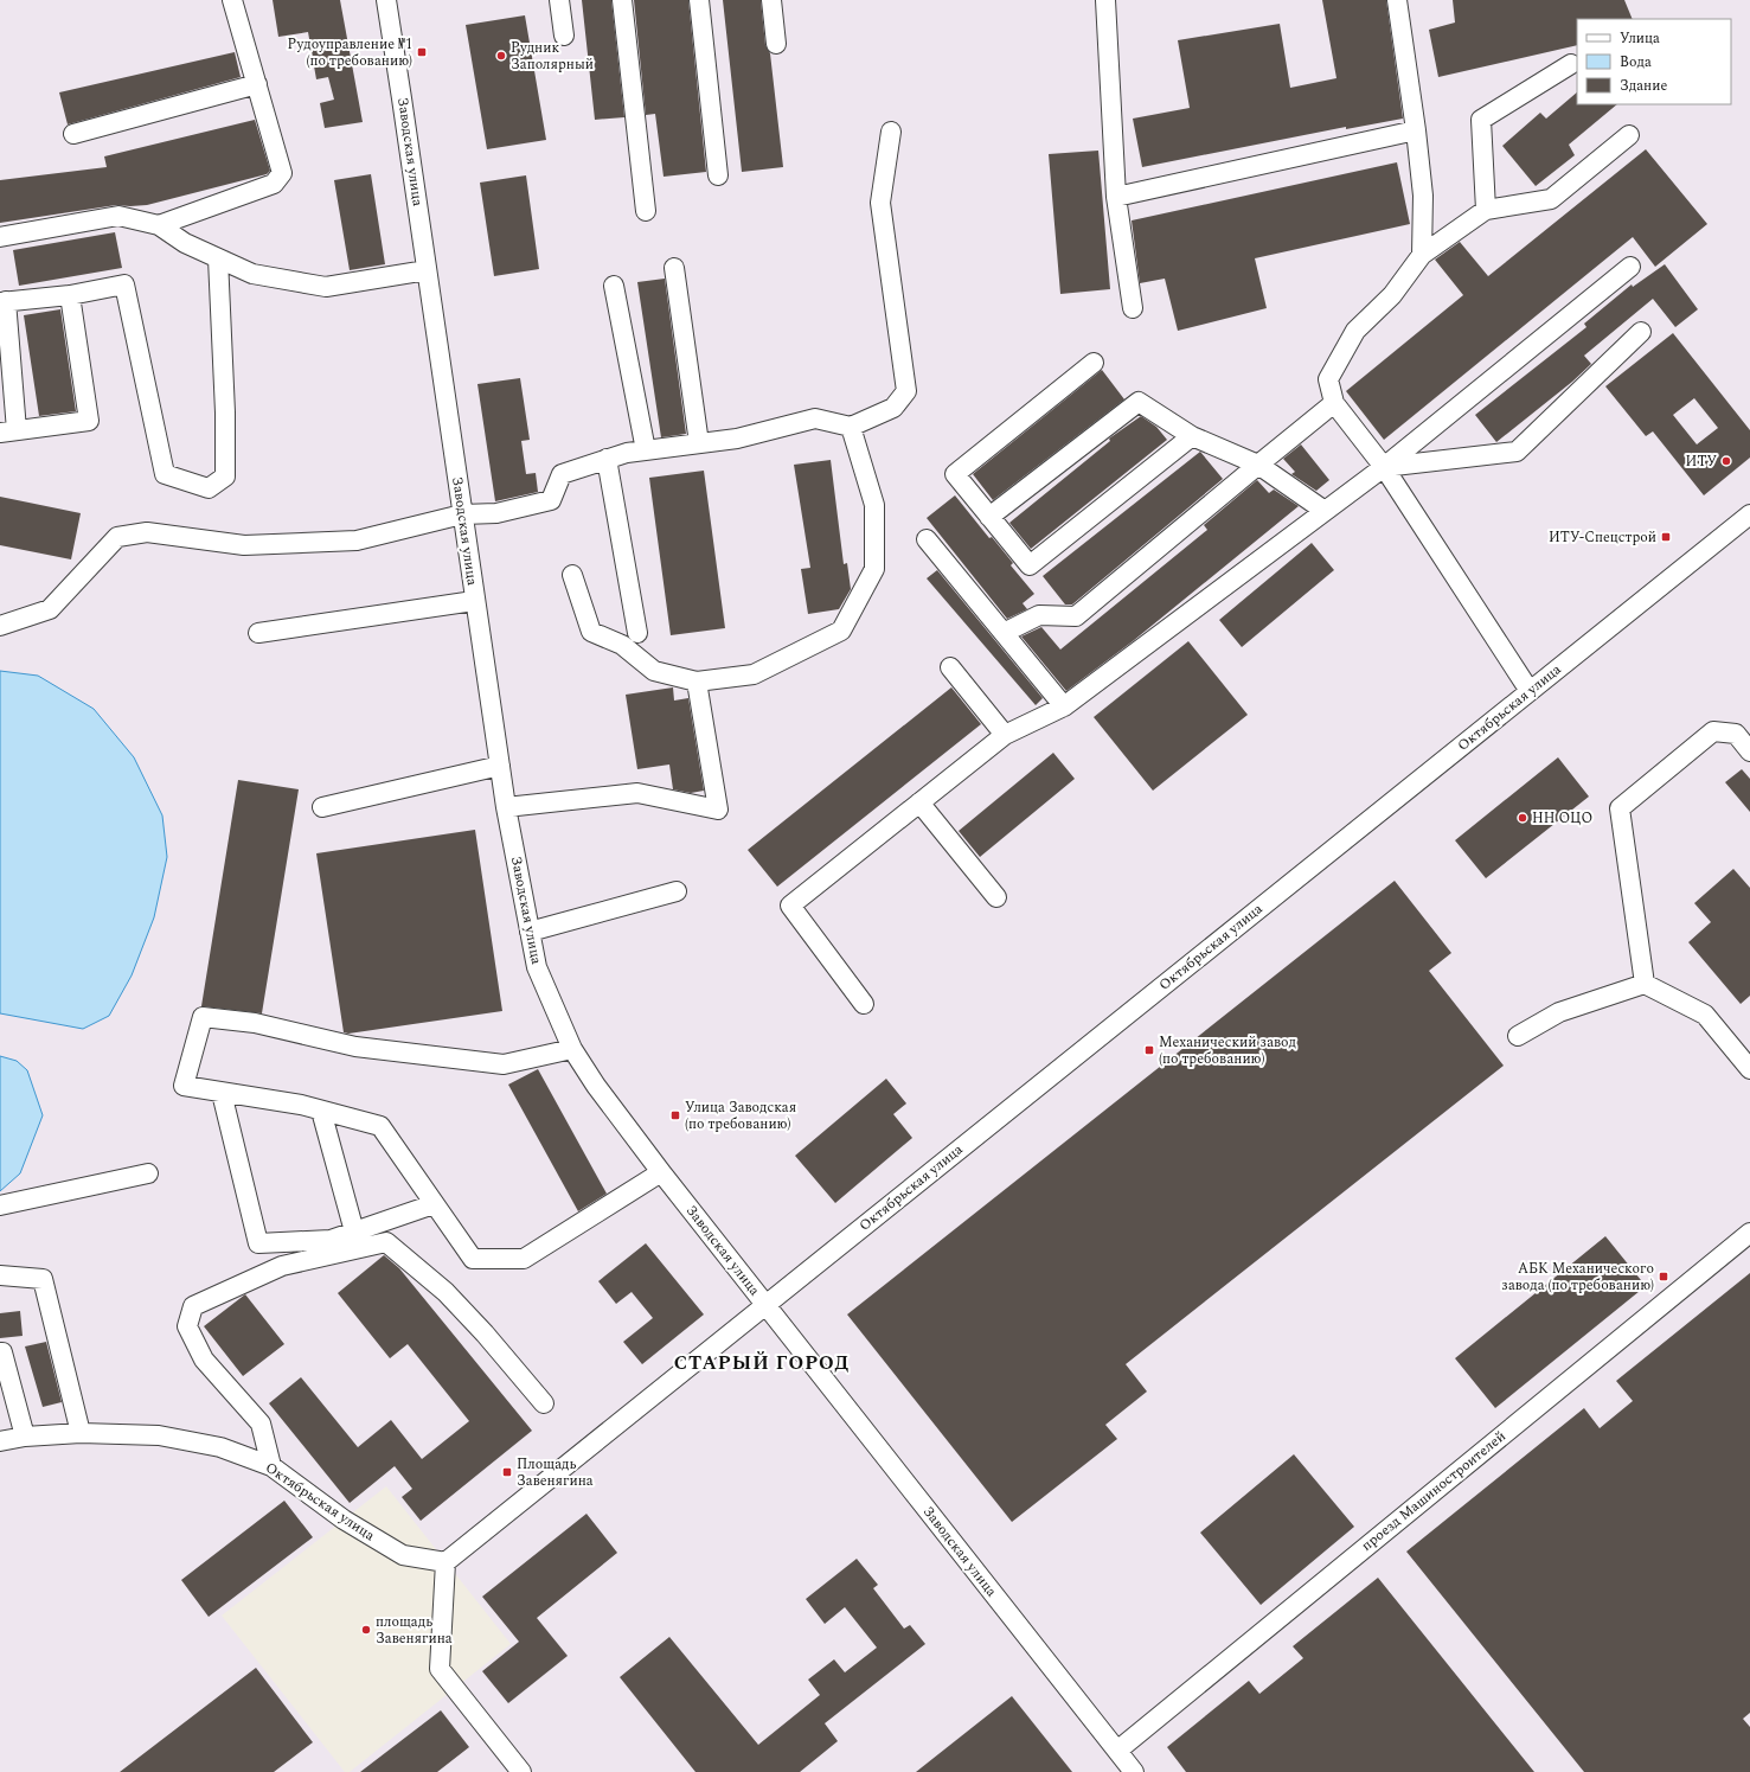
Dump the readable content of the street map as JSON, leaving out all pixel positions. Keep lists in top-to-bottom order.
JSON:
{
  "streets": {
    "street": ["Заводская улица", "Октябрьская улица", "проезд Машиностроителей"]
  },
  "crossings": [
    ["Заводская улица", "Октябрьская улица"],
    ["Заводская улица", "проезд Машиностроителей"]
  ],
  "districts": ["СТАРЫЙ ГОРОД"],
  "places": {
    "transit": [
      "Рудоуправление №1 (по требованию)",
      "ИТУ-Спецстрой",
      "Механический завод (по требованию)",
      "Улица Заводская (по требованию)",
      "АБК Механического завода (по требованию)",
      "Площадь Завенягина"
    ],
    "other": [
      "Рудник Заполярный",
      "ИТУ",
      "НН ОЦО",
      "площадь Завенягина"
    ]
  },
  "legend": ["Улица", "Вода", "Здание"]
}
